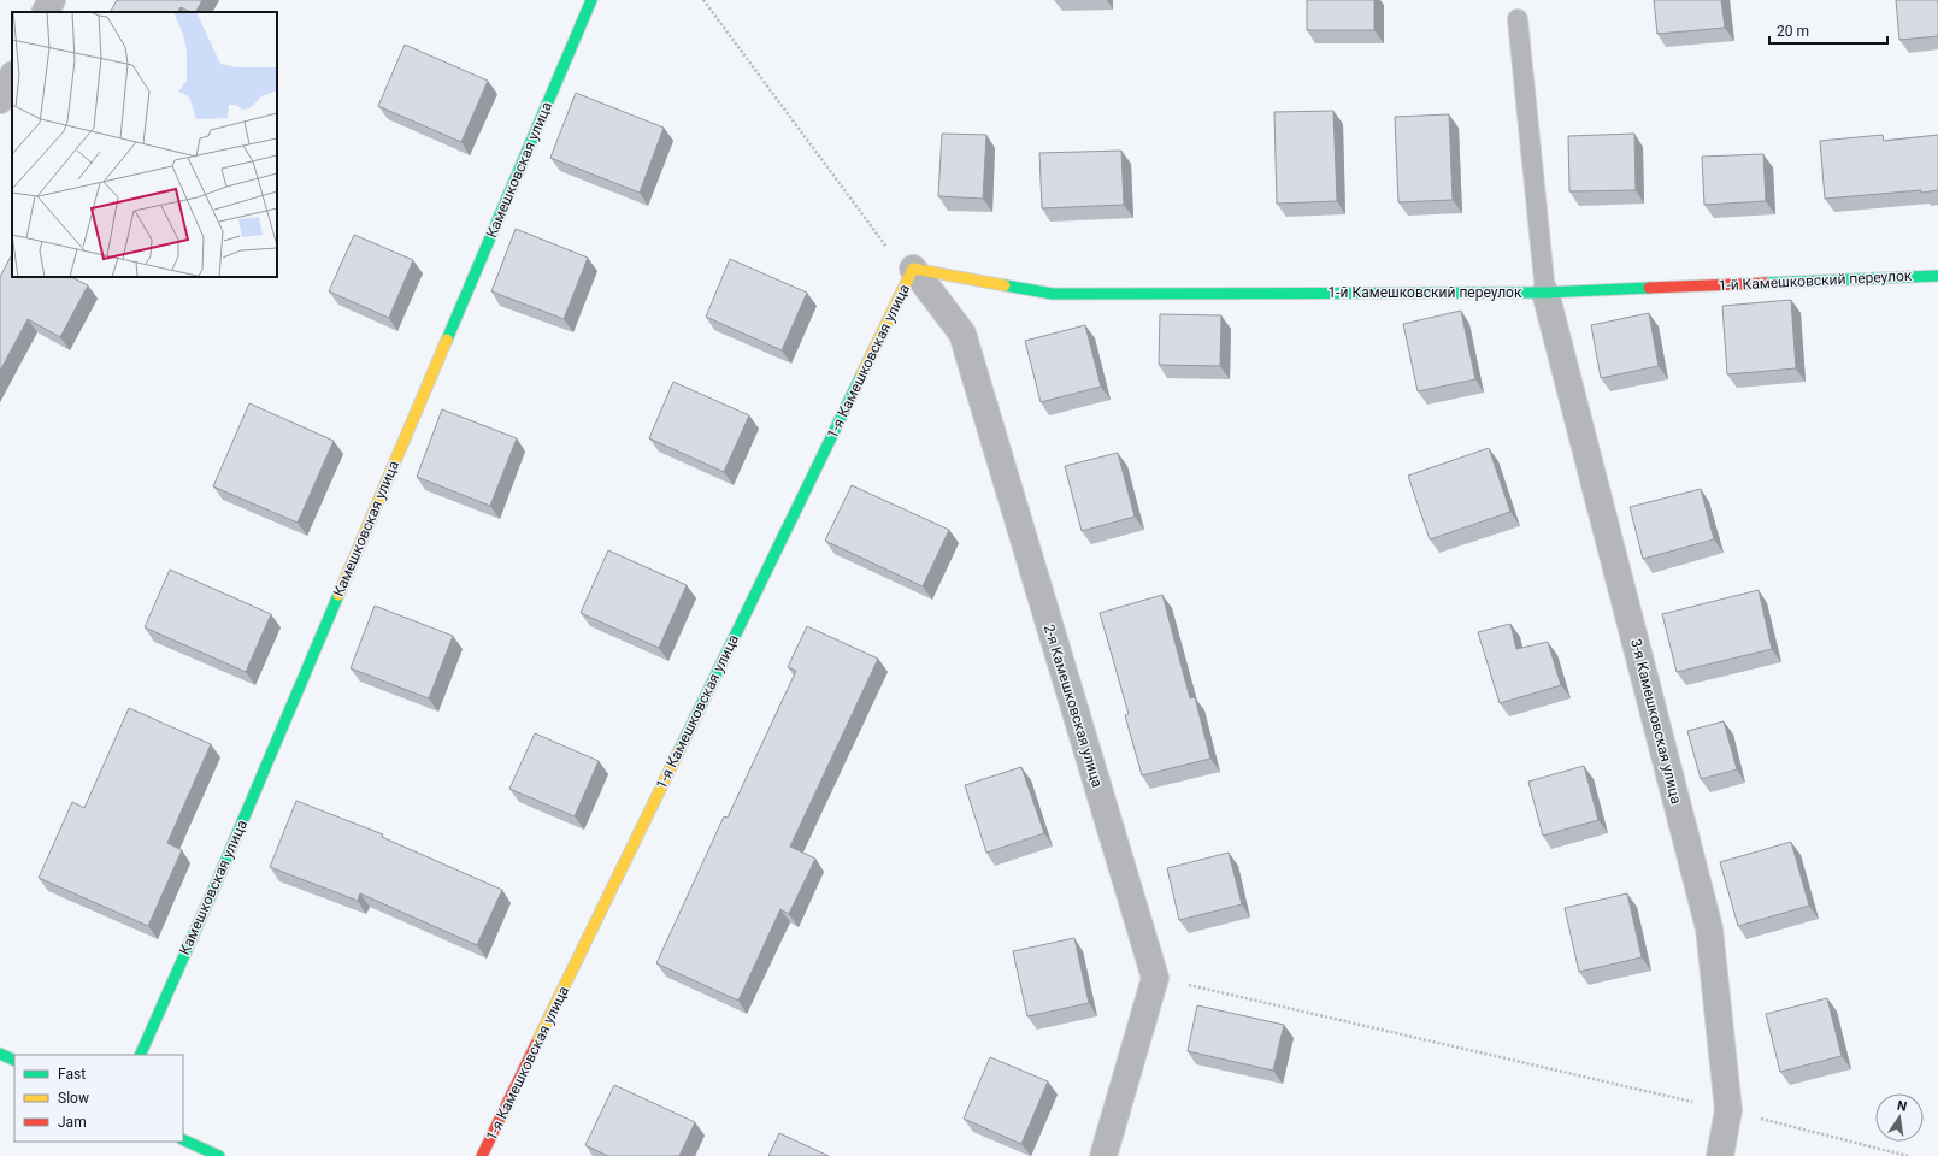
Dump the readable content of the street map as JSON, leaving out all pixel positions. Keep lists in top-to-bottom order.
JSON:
{
  "streets": {
    "street": [
      "Камешковская улица",
      "1-й Камешковский переулок",
      "1-я Камешковская улица",
      "2-я Камешковская улица",
      "3-я Камешковская улица"
    ]
  },
  "crossings": [
    ["1-й Камешковский переулок", "1-я Камешковская улица"],
    ["1-й Камешковский переулок", "2-я Камешковская улица"],
    ["1-й Камешковский переулок", "3-я Камешковская улица"],
    ["1-я Камешковская улица", "2-я Камешковская улица"]
  ],
  "legend": ["Fast", "Slow", "Jam"],
  "scale_bar": "20 m",
  "north": "top"
}
